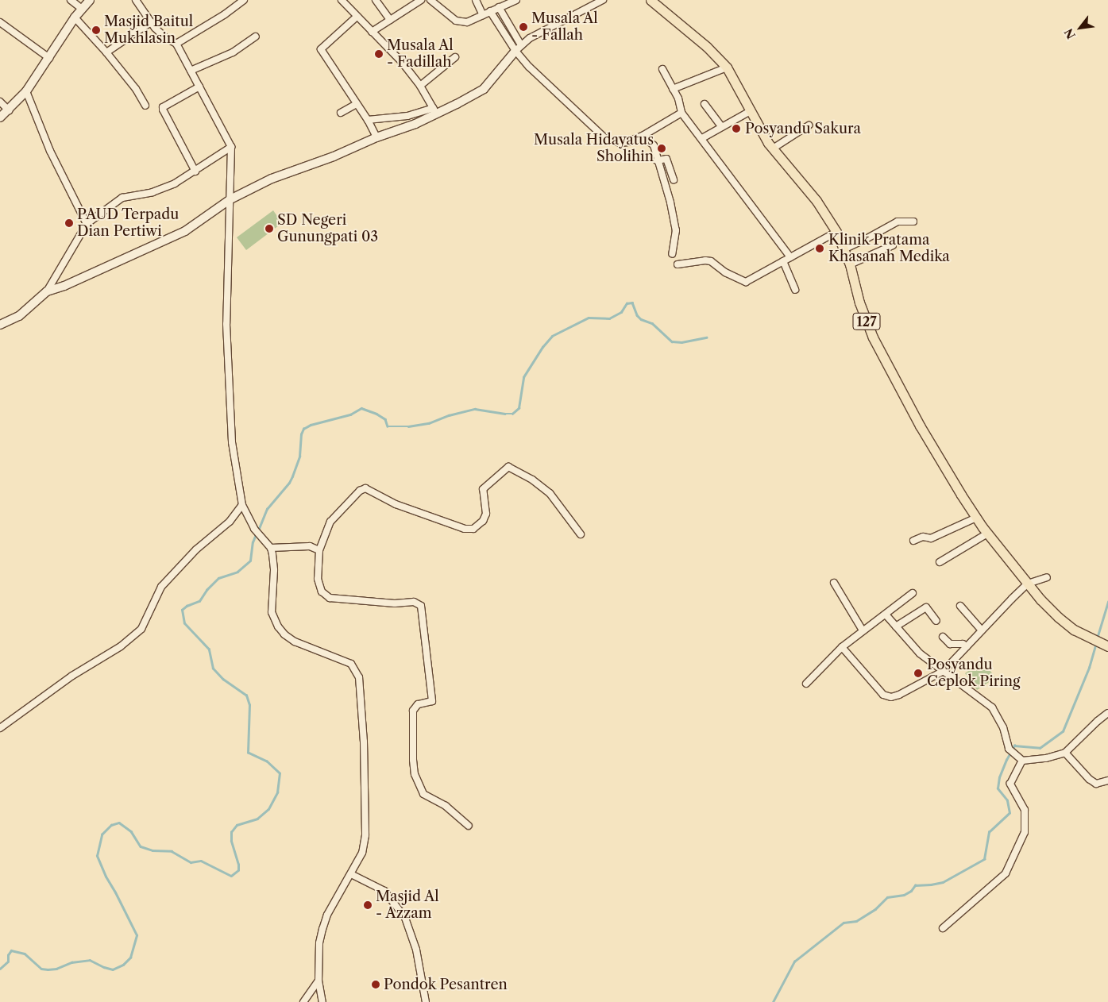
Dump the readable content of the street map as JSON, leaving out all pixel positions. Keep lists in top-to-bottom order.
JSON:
{
  "streets": {
    "main road": ["127"]
  },
  "places": [
    "Musala Al - Fallah",
    "Masjid Baitul Mukhlasin",
    "Musala Al - Fadillah",
    "Posyandu Sakura",
    "Musala Hidayatus Sholihin",
    "PAUD Terpadu Dian Pertiwi",
    "SD Negeri Gunungpati 03",
    "Klinik Pratama Khasanah Medika",
    "Posyandu Ceplok Piring",
    "Masjid Al - Azzam",
    "Pondok Pesantren"
  ],
  "north": "bottom left"
}
